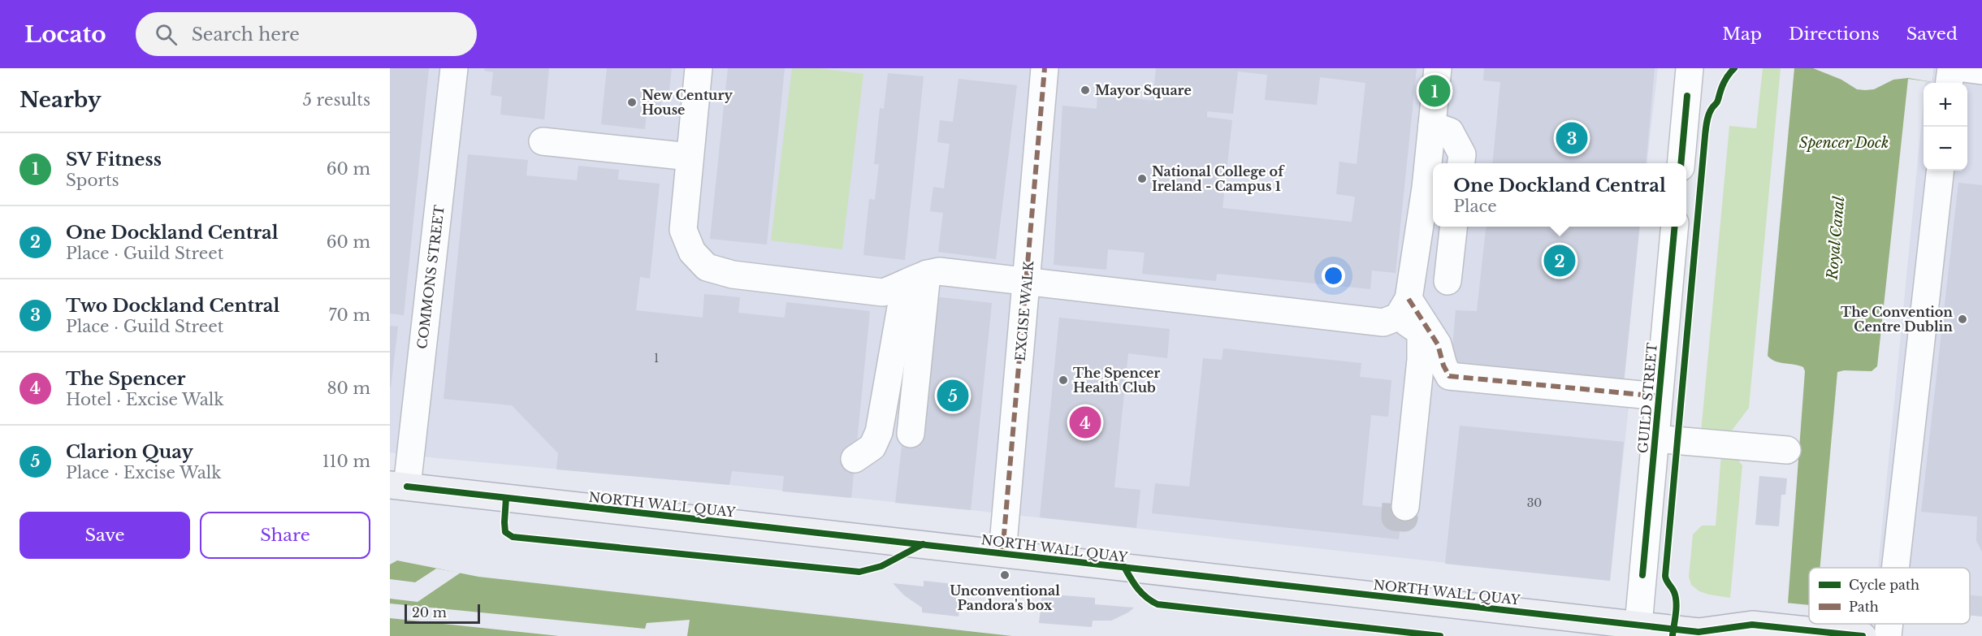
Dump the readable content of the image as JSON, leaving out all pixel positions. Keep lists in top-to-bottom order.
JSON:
{
  "streets": {
    "main road": ["NORTH WALL QUAY"],
    "street": ["COMMONS STREET", "EXCISE WALK", "GUILD STREET"]
  },
  "crossings": [
    ["COMMONS STREET", "NORTH WALL QUAY"],
    ["EXCISE WALK", "NORTH WALL QUAY"],
    ["GUILD STREET", "NORTH WALL QUAY"]
  ],
  "water": ["Spencer Dock", "Royal Canal"],
  "places": [
    "Mayor Square",
    "New Century House",
    "National College of Ireland - Campus 1",
    "The Convention Centre Dublin",
    "The Spencer Health Club",
    "Unconventional Pandora's box"
  ],
  "house_numbers": ["1", "30"],
  "legend": ["Cycle path", "Path"],
  "scale_bar": "20 m",
  "page": {
    "header": "Locato",
    "search": "Search here",
    "nav": ["Map", "Directions", "Saved"],
    "heading": ["Nearby", "5 results"],
    "pins": [
      "1",
      "3",
      "2",
      "5",
      "4"
    ],
    "map_buttons": ["+", "−"],
    "list": [
      {
        "mark": "1",
        "name": "SV Fitness",
        "note": "Sports",
        "value": "60 m"
      },
      {
        "mark": "2",
        "name": "One Dockland Central",
        "note": "Place · Guild Street",
        "value": "60 m"
      },
      {
        "mark": "3",
        "name": "Two Dockland Central",
        "note": "Place · Guild Street",
        "value": "70 m"
      },
      {
        "mark": "4",
        "name": "The Spencer",
        "note": "Hotel · Excise Walk",
        "value": "80 m"
      },
      {
        "mark": "5",
        "name": "Clarion Quay",
        "note": "Place · Excise Walk",
        "value": "110 m"
      }
    ],
    "popup": ["One Dockland Central", "Place"],
    "buttons": ["Save", "Share"],
    "scale": "20 m"
  }
}
